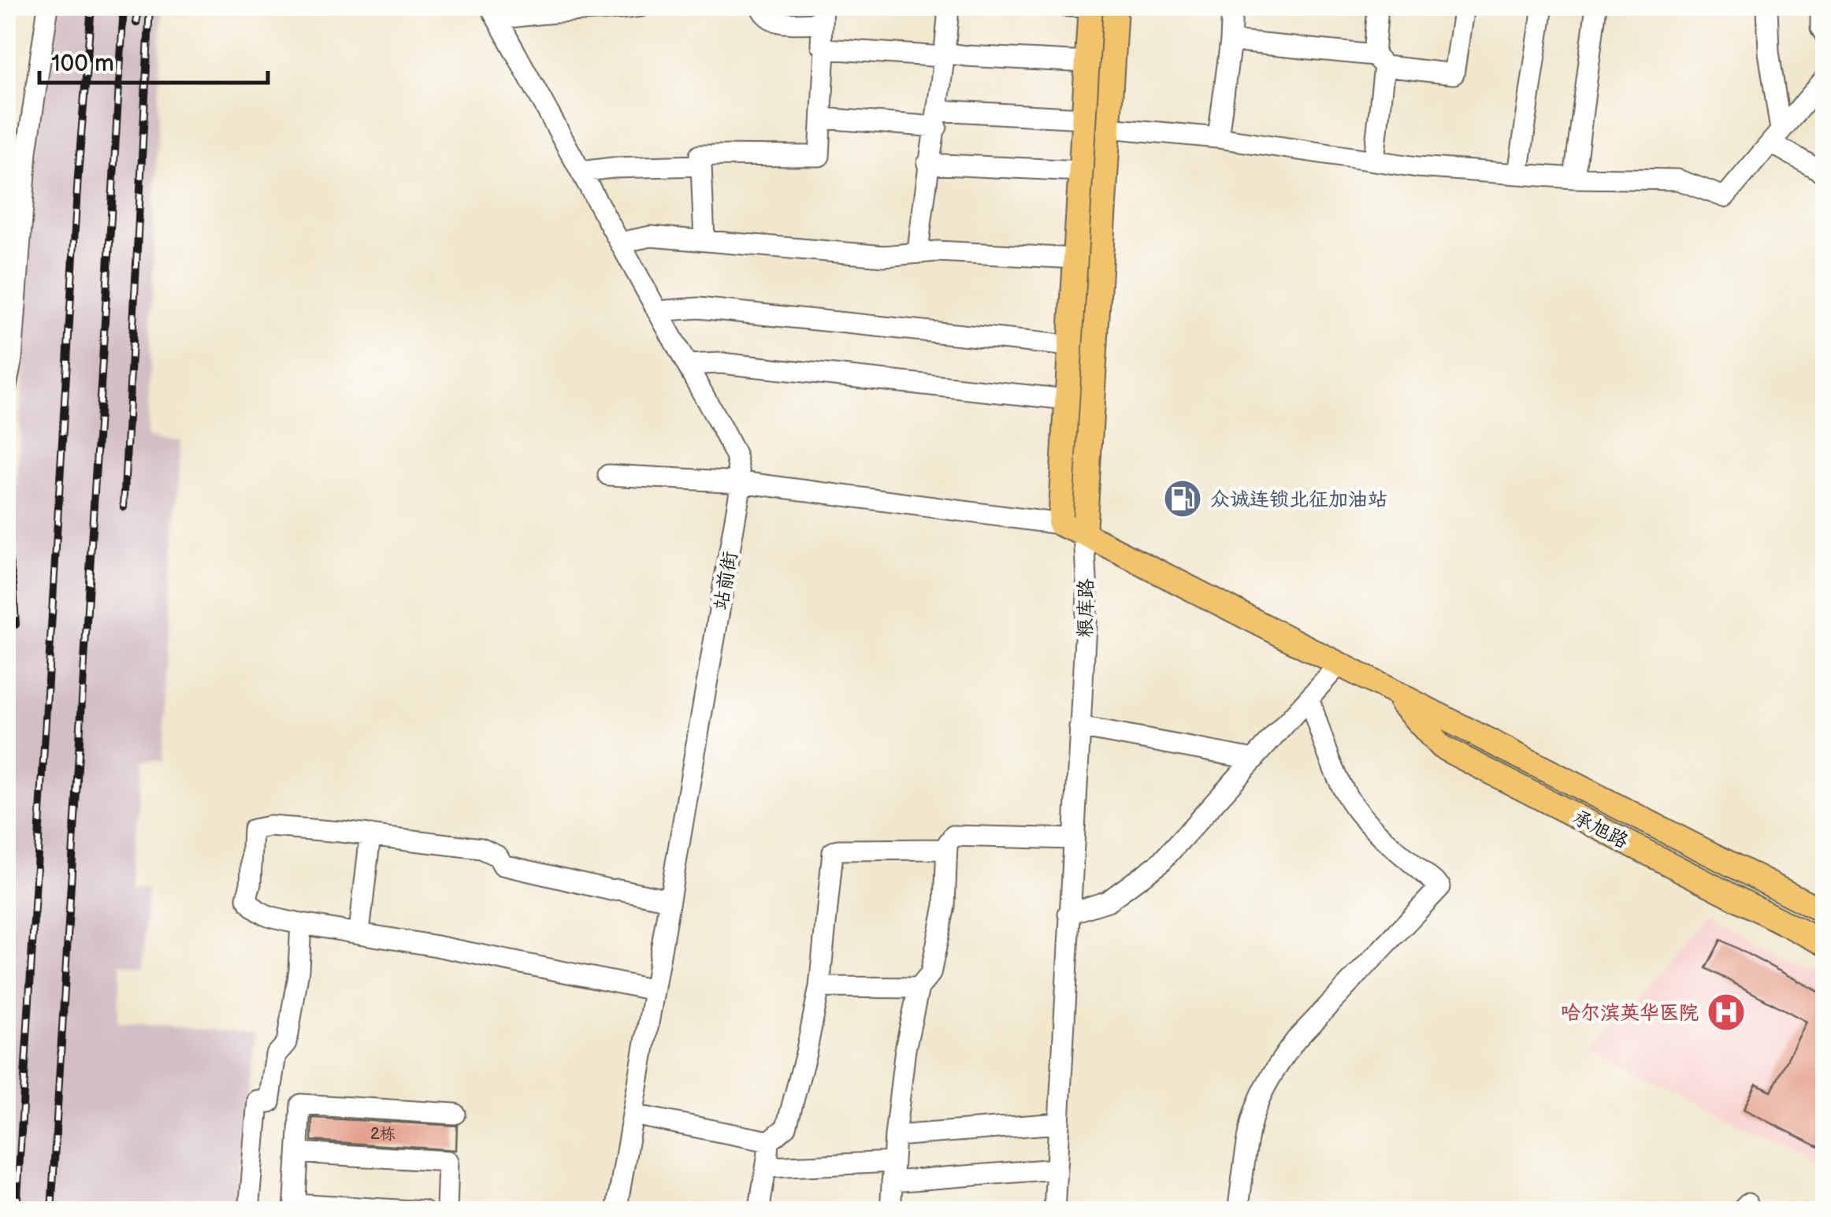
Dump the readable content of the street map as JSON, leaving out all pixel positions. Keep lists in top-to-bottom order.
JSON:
{
  "streets": {
    "main road": ["粮库路", "承旭路"],
    "street": ["站前街"]
  },
  "crossings": [
    ["粮库路", "承旭路"]
  ],
  "places": {
    "fuel station": ["众诚连锁北征加油站"],
    "hospital": ["哈尔滨英华医院"]
  },
  "house_numbers": ["2栋"],
  "scale_bar": "100 m"
}
